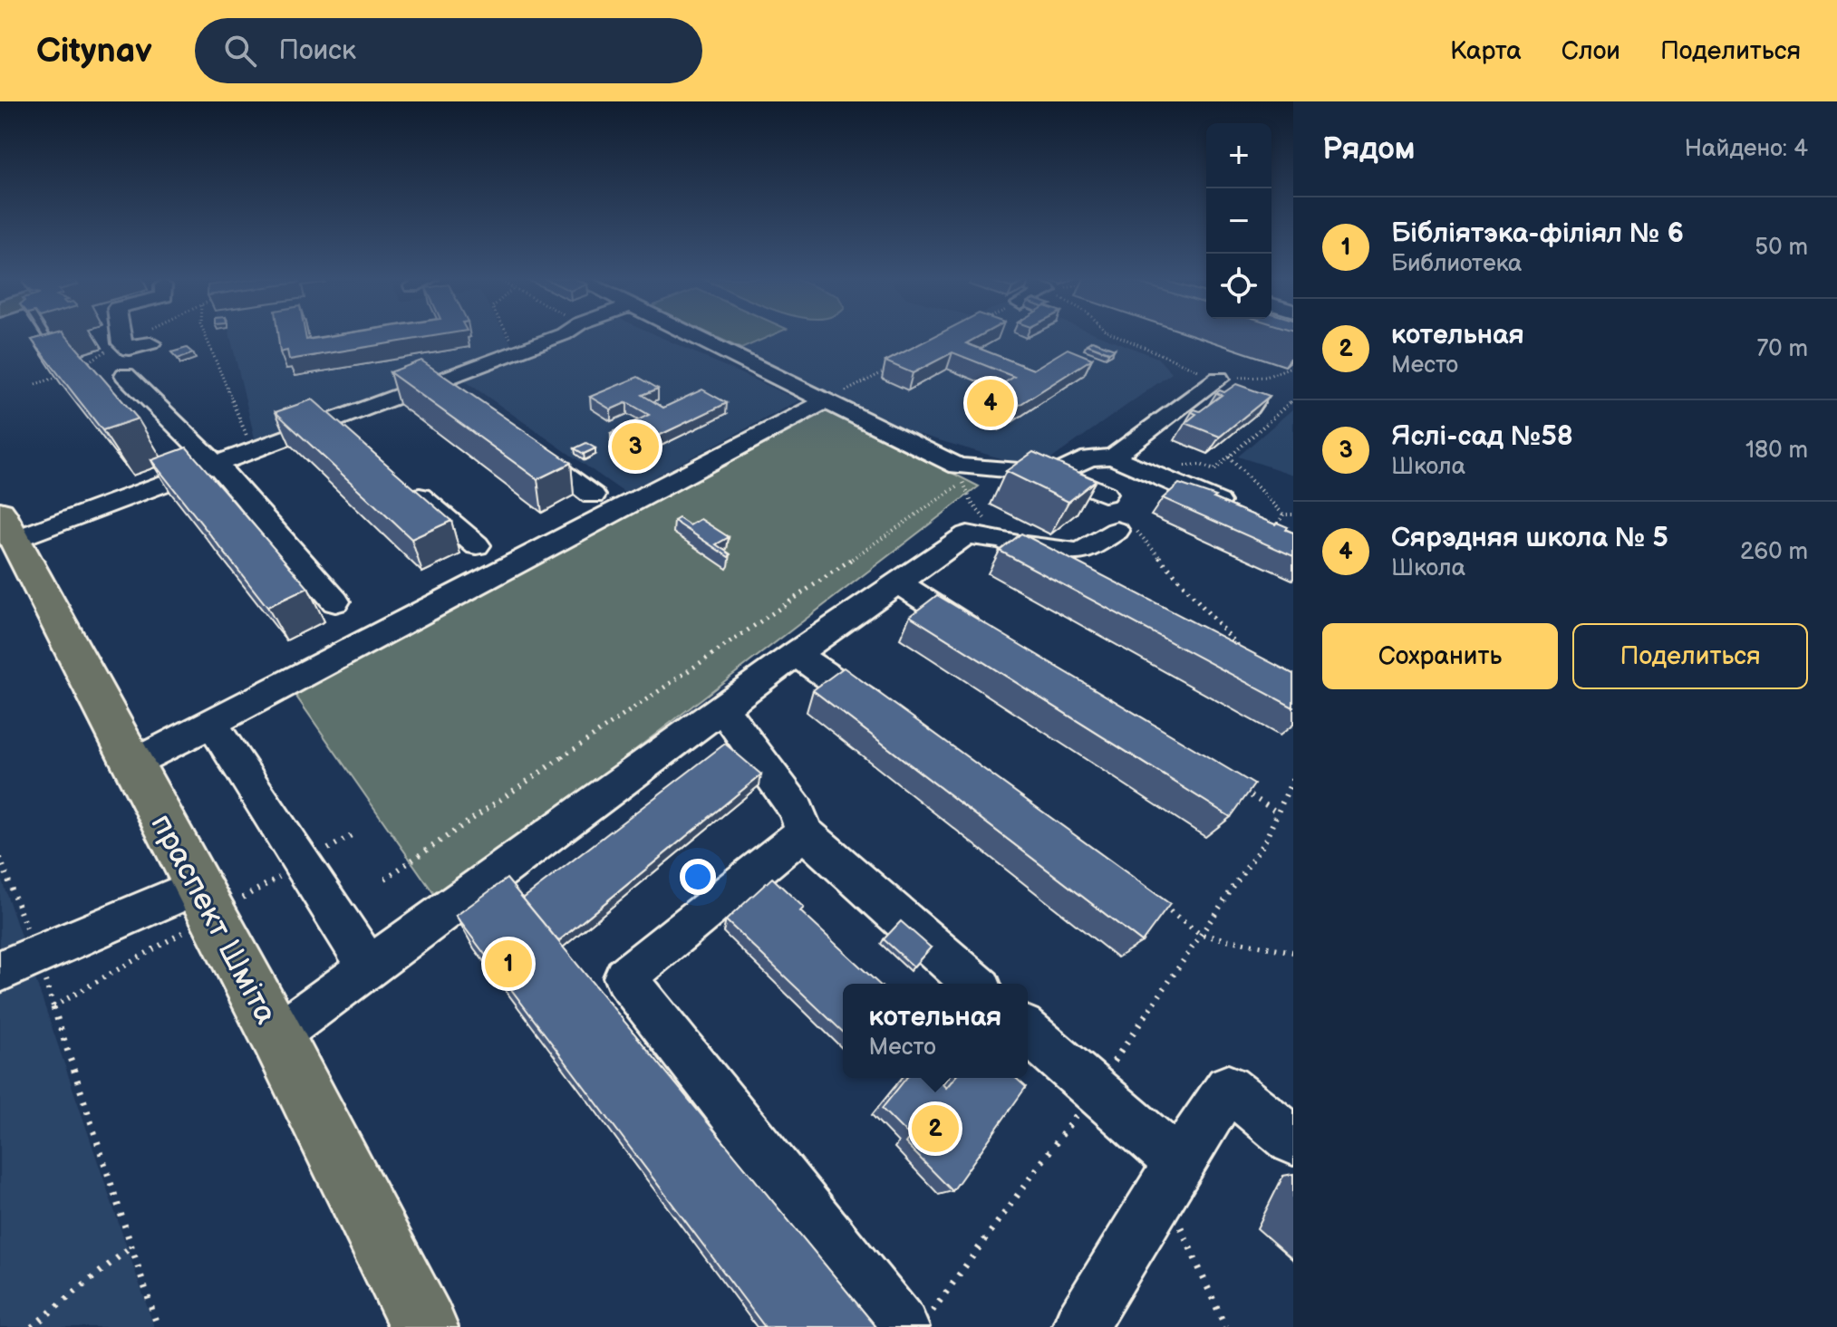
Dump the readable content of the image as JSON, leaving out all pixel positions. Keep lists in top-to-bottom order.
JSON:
{
  "streets": {
    "main road": ["праспект Шміта"]
  },
  "page": {
    "header": "Citynav",
    "search": "Поиск",
    "nav": ["Карта", "Слои", "Поделиться"],
    "heading": ["Рядом", "Найдено: 4"],
    "map_buttons": ["+", "−"],
    "list": [
      {
        "mark": "1",
        "name": "Бібліятэка-філіял № 6",
        "note": "Библиотека",
        "value": "50 m"
      },
      {
        "mark": "2",
        "name": "котельная",
        "note": "Место",
        "value": "70 m"
      },
      {
        "mark": "3",
        "name": "Яслі-сад №58",
        "note": "Школа",
        "value": "180 m"
      },
      {
        "mark": "4",
        "name": "Сярэдняя школа № 5",
        "note": "Школа",
        "value": "260 m"
      }
    ],
    "pins": [
      "4",
      "3",
      "1",
      "2"
    ],
    "buttons": ["Сохранить", "Поделиться"],
    "popup": ["котельная", "Место"]
  }
}
